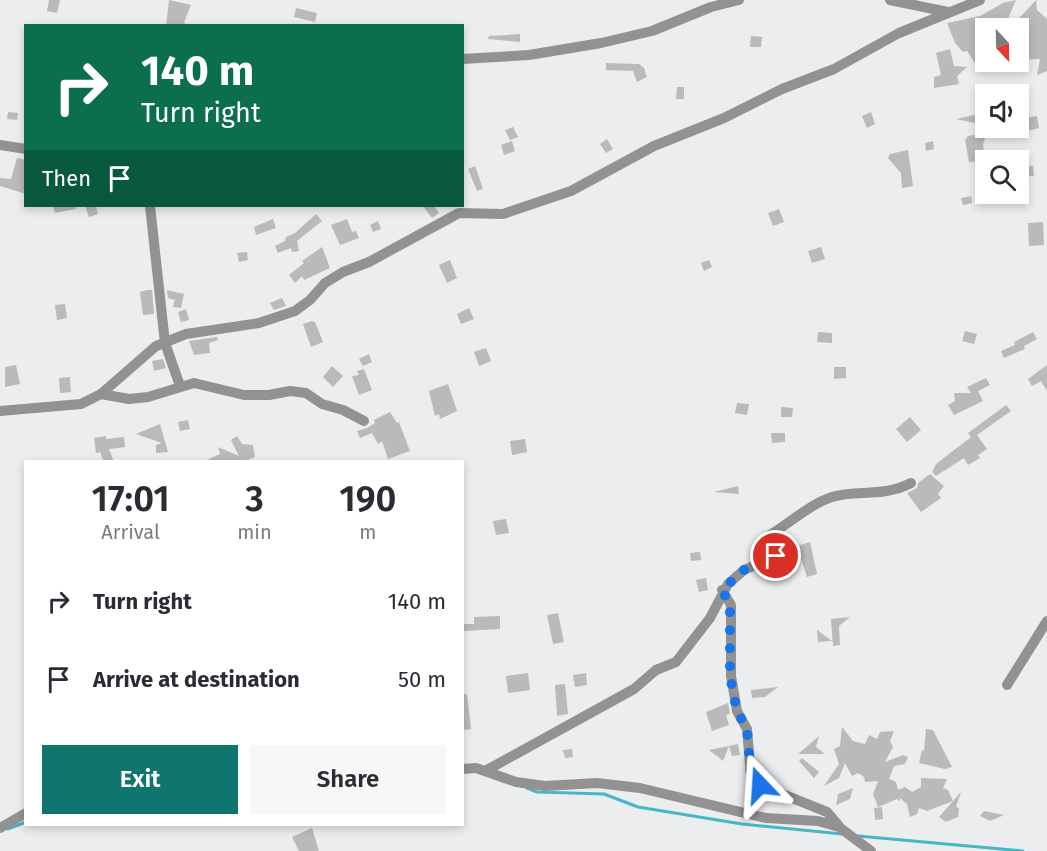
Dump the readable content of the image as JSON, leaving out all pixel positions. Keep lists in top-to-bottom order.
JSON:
{
  "north": "bottom",
  "page": {
    "turn": ["140 m", "Turn right"],
    "then": "Then",
    "eta": [
      "17:01",
      "Arrival",
      "3",
      "min",
      "190",
      "m"
    ],
    "list": [
      {
        "name": "Turn right",
        "value": "140 m"
      },
      {
        "name": "Arrive at destination",
        "value": "50 m"
      }
    ],
    "buttons": ["Exit", "Share"]
  }
}
